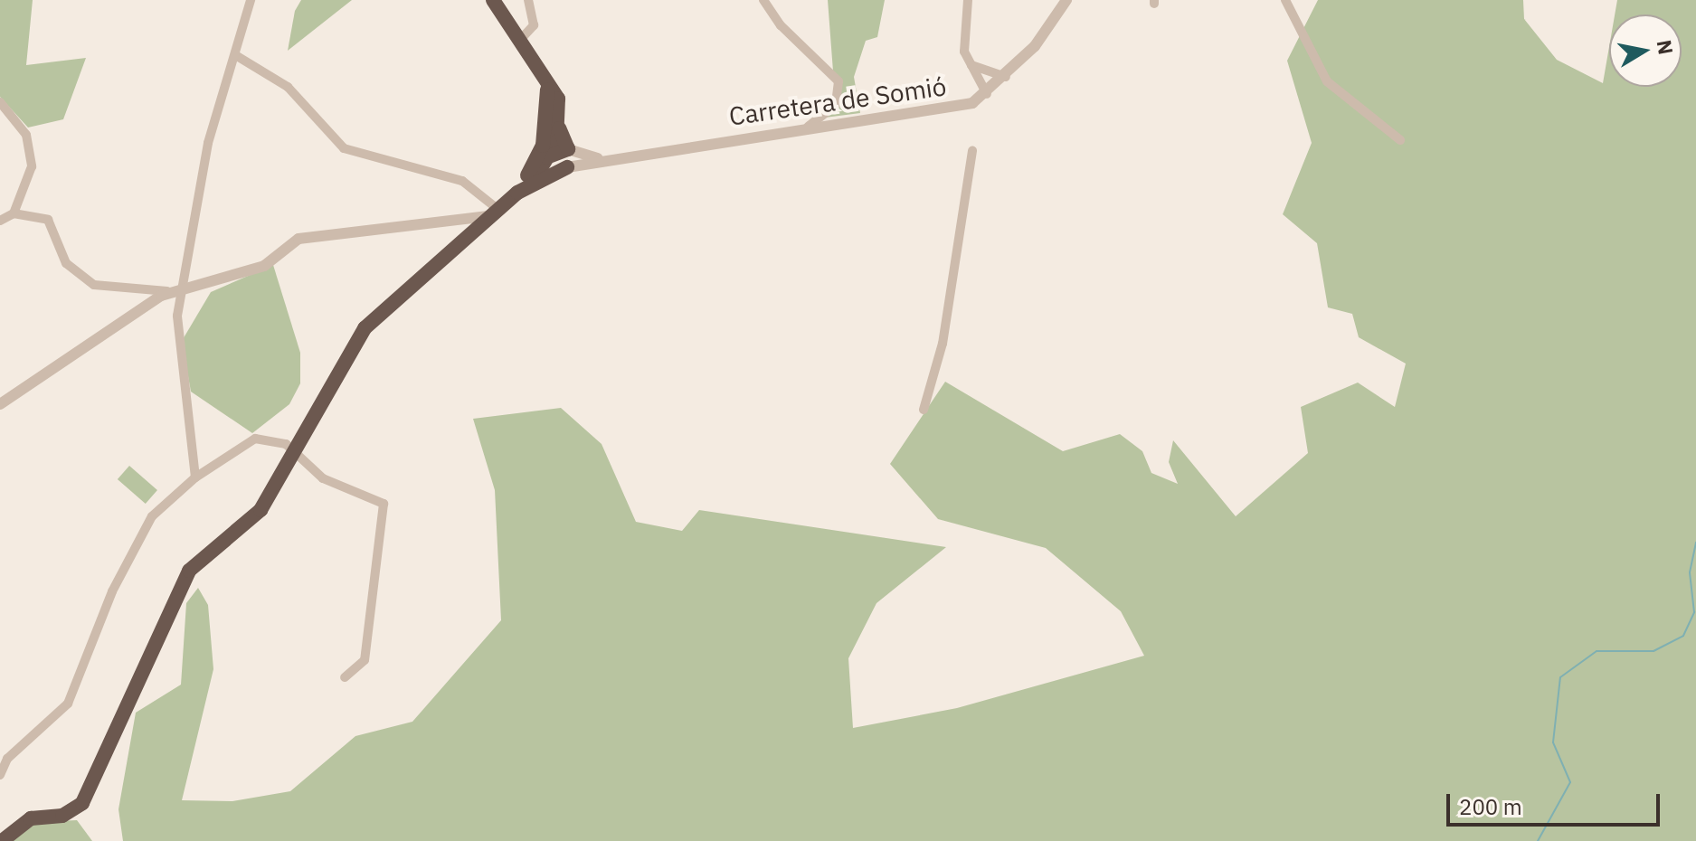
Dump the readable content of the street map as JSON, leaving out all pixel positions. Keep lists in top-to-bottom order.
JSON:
{
  "streets": {
    "street": ["Carretera de Somió"]
  },
  "scale_bar": "200 m",
  "north": "right"
}
